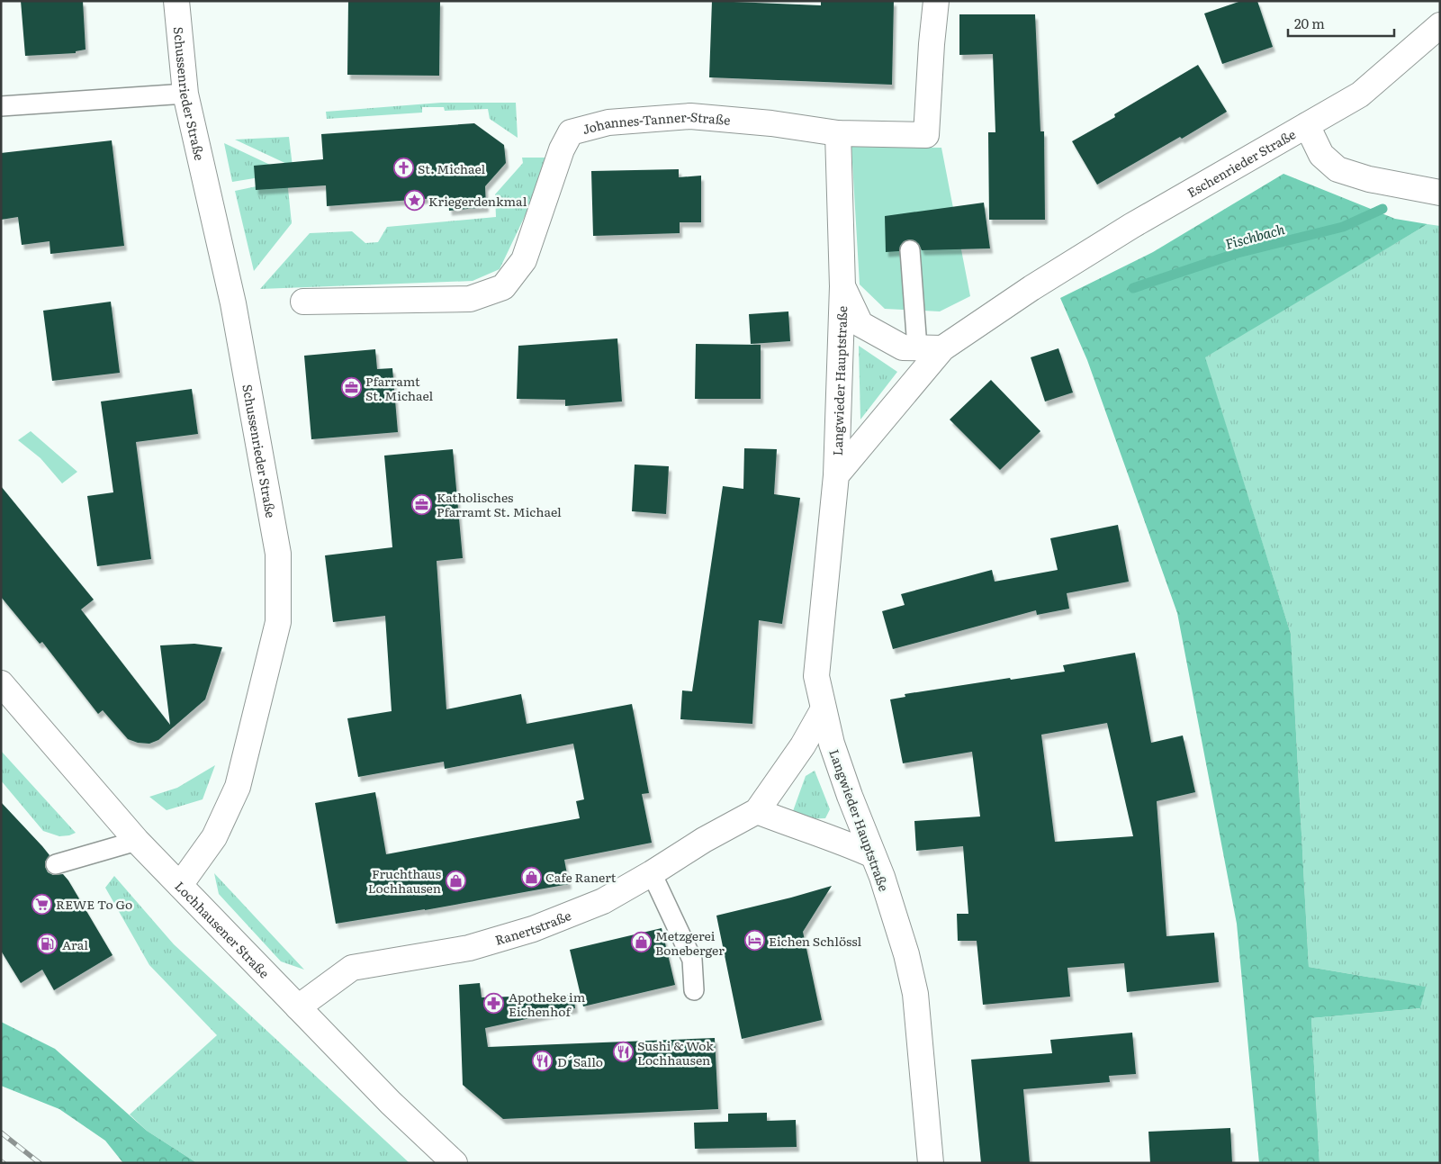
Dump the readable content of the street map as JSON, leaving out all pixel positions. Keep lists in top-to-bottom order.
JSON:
{
  "streets": {
    "street": [
      "Schussenrieder Straße",
      "Johannes-Tanner-Straße",
      "Eschenrieder Straße",
      "Langwieder Hauptstraße",
      "Ranertstraße",
      "Lochhausener Straße"
    ]
  },
  "crossings": [
    ["Schussenrieder Straße", "Lochhausener Straße"],
    ["Johannes-Tanner-Straße", "Langwieder Hauptstraße"],
    ["Eschenrieder Straße", "Langwieder Hauptstraße"],
    ["Langwieder Hauptstraße", "Ranertstraße"],
    ["Ranertstraße", "Lochhausener Straße"]
  ],
  "water": ["Fischbach"],
  "places": {
    "church": ["St. Michael"],
    "place": ["Kriegerdenkmal"],
    "office": ["Pfarramt St. Michael", "Katholisches Pfarramt St. Michael"],
    "shop": ["Cafe Ranert", "Fruchthaus Lochhausen", "Metzgerei Boneberger"],
    "supermarket": ["REWE To Go"],
    "hotel": ["Eichen Schlössl"],
    "fuel station": ["Aral"],
    "pharmacy": ["Apotheke im Eichenhof"],
    "restaurant": ["Sushi & Wok Lochhausen", "D´Sallo"]
  },
  "scale_bar": "20 m"
}
